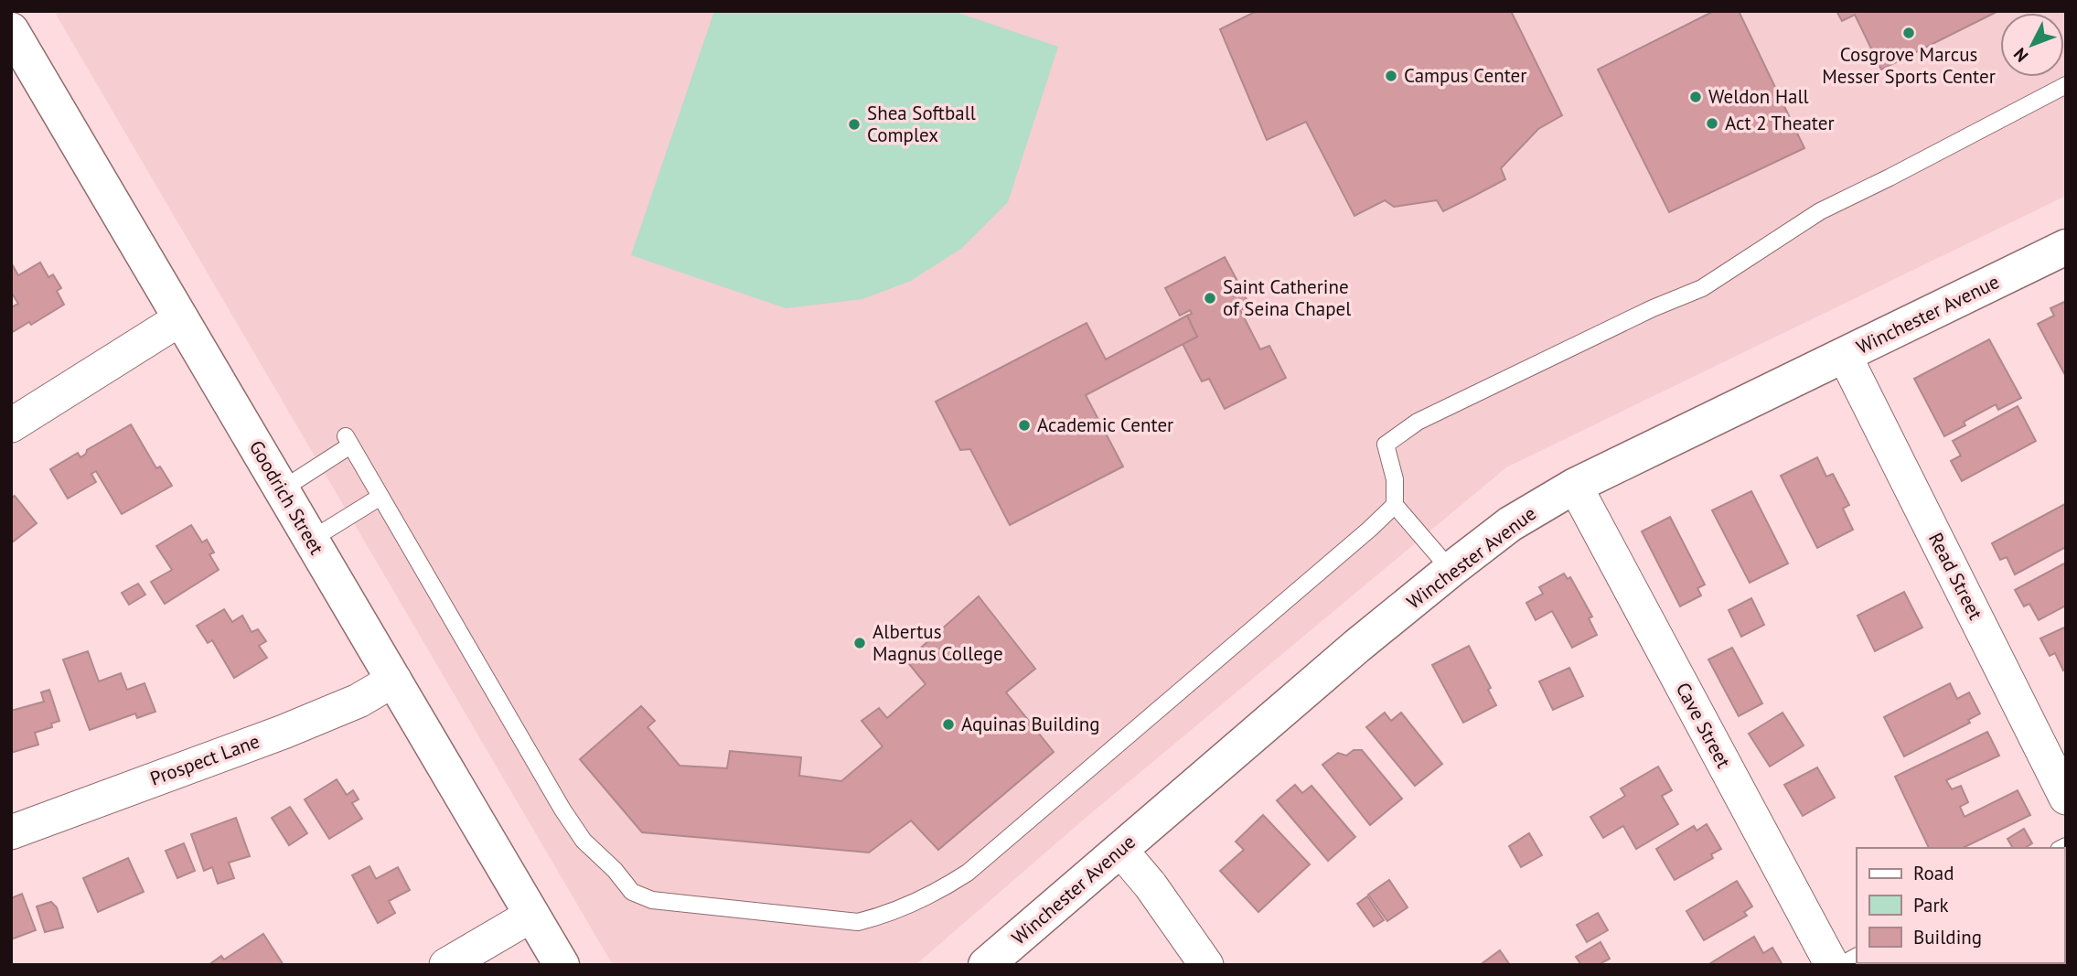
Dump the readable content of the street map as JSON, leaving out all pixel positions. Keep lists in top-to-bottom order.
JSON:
{
  "streets": {
    "street": [
      "Winchester Avenue",
      "Goodrich Street",
      "Read Street",
      "Cave Street",
      "Prospect Lane"
    ]
  },
  "crossings": [
    ["Winchester Avenue", "Read Street"],
    ["Winchester Avenue", "Cave Street"],
    ["Goodrich Street", "Prospect Lane"]
  ],
  "places": [
    "Cosgrove Marcus Messer Sports Center",
    "Campus Center",
    "Weldon Hall",
    "Act 2 Theater",
    "Shea Softball Complex",
    "Saint Catherine of Seina Chapel",
    "Academic Center",
    "Albertus Magnus College",
    "Aquinas Building"
  ],
  "legend": ["Road", "Park", "Building"],
  "north": "bottom left"
}
